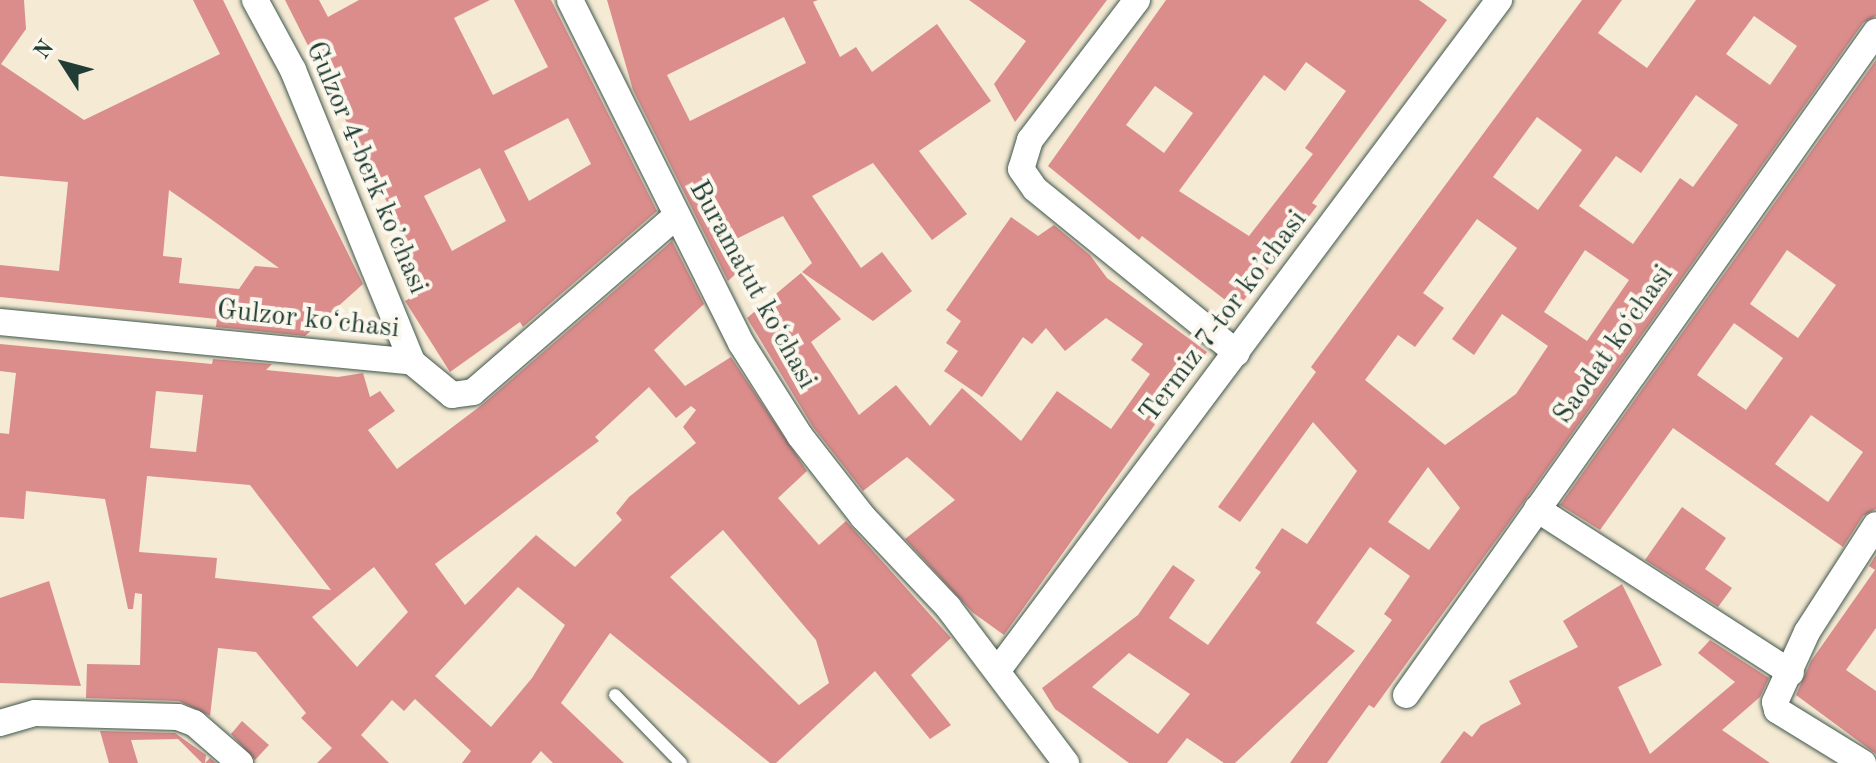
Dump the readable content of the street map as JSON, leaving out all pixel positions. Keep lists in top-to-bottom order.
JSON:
{
  "streets": {
    "street": [
      "Gulzor 4-berk koʼchasi",
      "Buramatut koʻchasi",
      "Termiz 7-tor koʼchasi",
      "Gulzor koʻchasi",
      "Saodat koʻchasi"
    ]
  },
  "crossings": [
    ["Gulzor 4-berk koʼchasi", "Gulzor koʻchasi"],
    ["Buramatut koʻchasi", "Termiz 7-tor koʼchasi"],
    ["Buramatut koʻchasi", "Gulzor koʻchasi"]
  ],
  "north": "top left"
}
